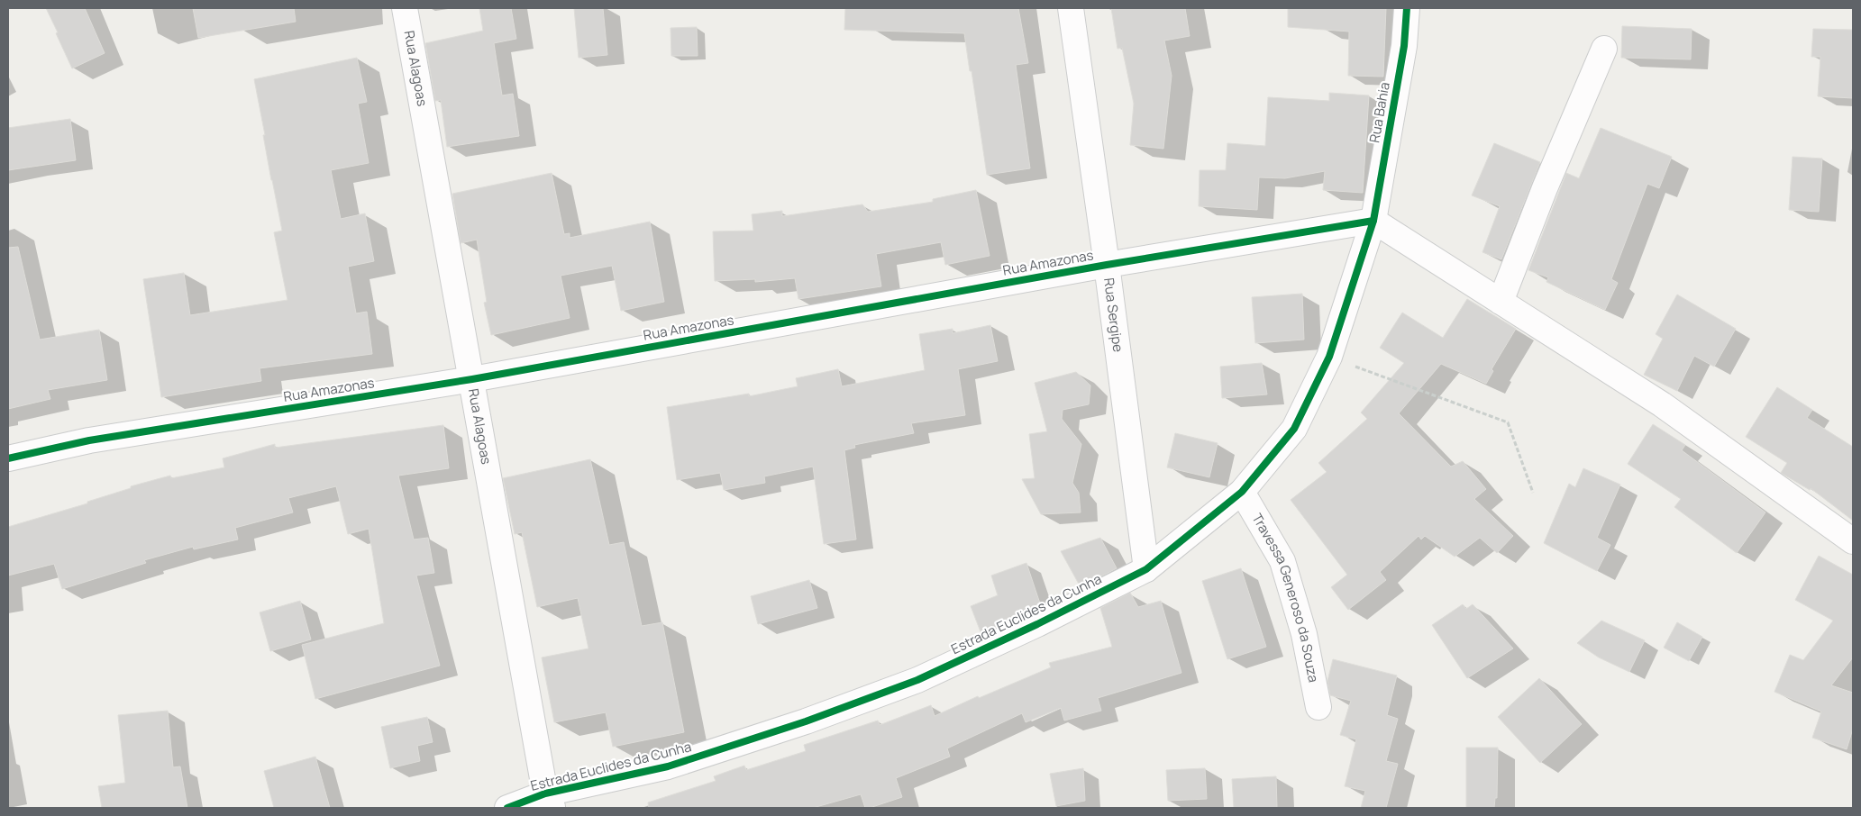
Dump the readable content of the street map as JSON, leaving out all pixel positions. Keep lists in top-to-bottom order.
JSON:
{
  "streets": {
    "street": [
      "Rua Alagoas",
      "Rua Bahia",
      "Rua Amazonas",
      "Rua Sergipe",
      "Travessa Generoso da Souza",
      "Estrada Euclides da Cunha"
    ]
  },
  "crossings": [
    ["Rua Alagoas", "Rua Amazonas"],
    ["Rua Alagoas", "Estrada Euclides da Cunha"],
    ["Rua Bahia", "Rua Amazonas"],
    ["Rua Bahia", "Estrada Euclides da Cunha"],
    ["Rua Amazonas", "Rua Sergipe"],
    ["Rua Amazonas", "Estrada Euclides da Cunha"],
    ["Rua Sergipe", "Estrada Euclides da Cunha"],
    ["Travessa Generoso da Souza", "Estrada Euclides da Cunha"]
  ]
}
